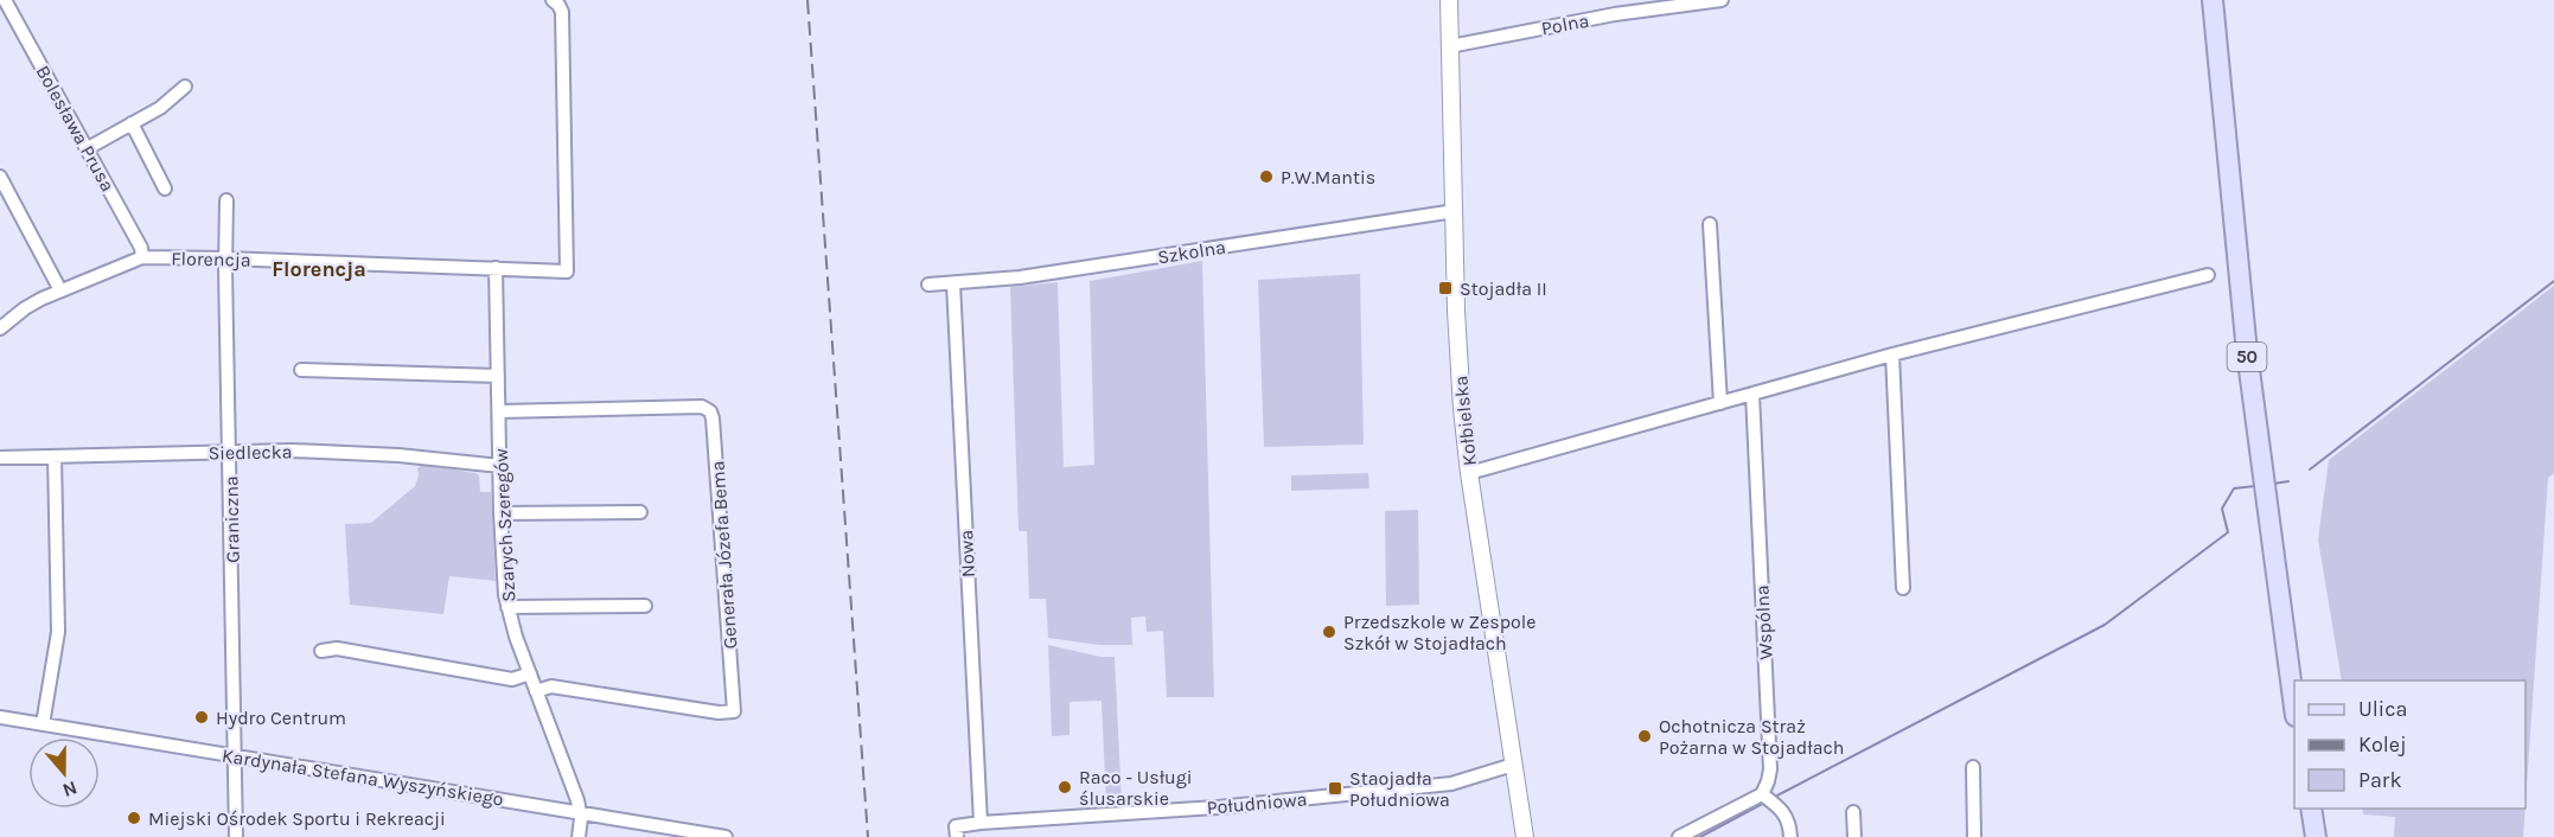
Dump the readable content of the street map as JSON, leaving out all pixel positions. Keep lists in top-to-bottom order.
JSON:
{
  "streets": {
    "main road": ["50"],
    "street": [
      "Polna",
      "Bolesława Prusa",
      "Szkolna",
      "Florencja",
      "Kołbielska",
      "Siedlecka",
      "Graniczna",
      "Szarych Szeregów",
      "Nowa",
      "Generała Józefa Bema",
      "Wspólna",
      "Kardynała Stefana Wyszyńskiego",
      "Południowa"
    ]
  },
  "crossings": [
    ["Polna", "Kołbielska"],
    ["Bolesława Prusa", "Florencja"],
    ["Szkolna", "Kołbielska"],
    ["Szkolna", "Nowa"],
    ["Florencja", "Graniczna"],
    ["Florencja", "Szarych Szeregów"],
    ["Kołbielska", "Południowa"],
    ["Siedlecka", "Graniczna"],
    ["Siedlecka", "Szarych Szeregów"],
    ["Graniczna", "Kardynała Stefana Wyszyńskiego"],
    ["Szarych Szeregów", "Generała Józefa Bema"],
    ["Szarych Szeregów", "Kardynała Stefana Wyszyńskiego"],
    ["Nowa", "Południowa"]
  ],
  "districts": ["Florencja"],
  "places": {
    "other": [
      "P.W.Mantis",
      "Przedszkole w Zespole Szkół w Stojadłach",
      "Hydro Centrum",
      "Ochotnicza Straż Pożarna w Stojadłach",
      "Raco - Usługi ślusarskie",
      "Miejski Ośrodek Sportu i Rekreacji"
    ],
    "transit": ["Stojadła II", "Staojadła Południowa"]
  },
  "legend": ["Ulica", "Kolej", "Park"],
  "north": "bottom"
}
